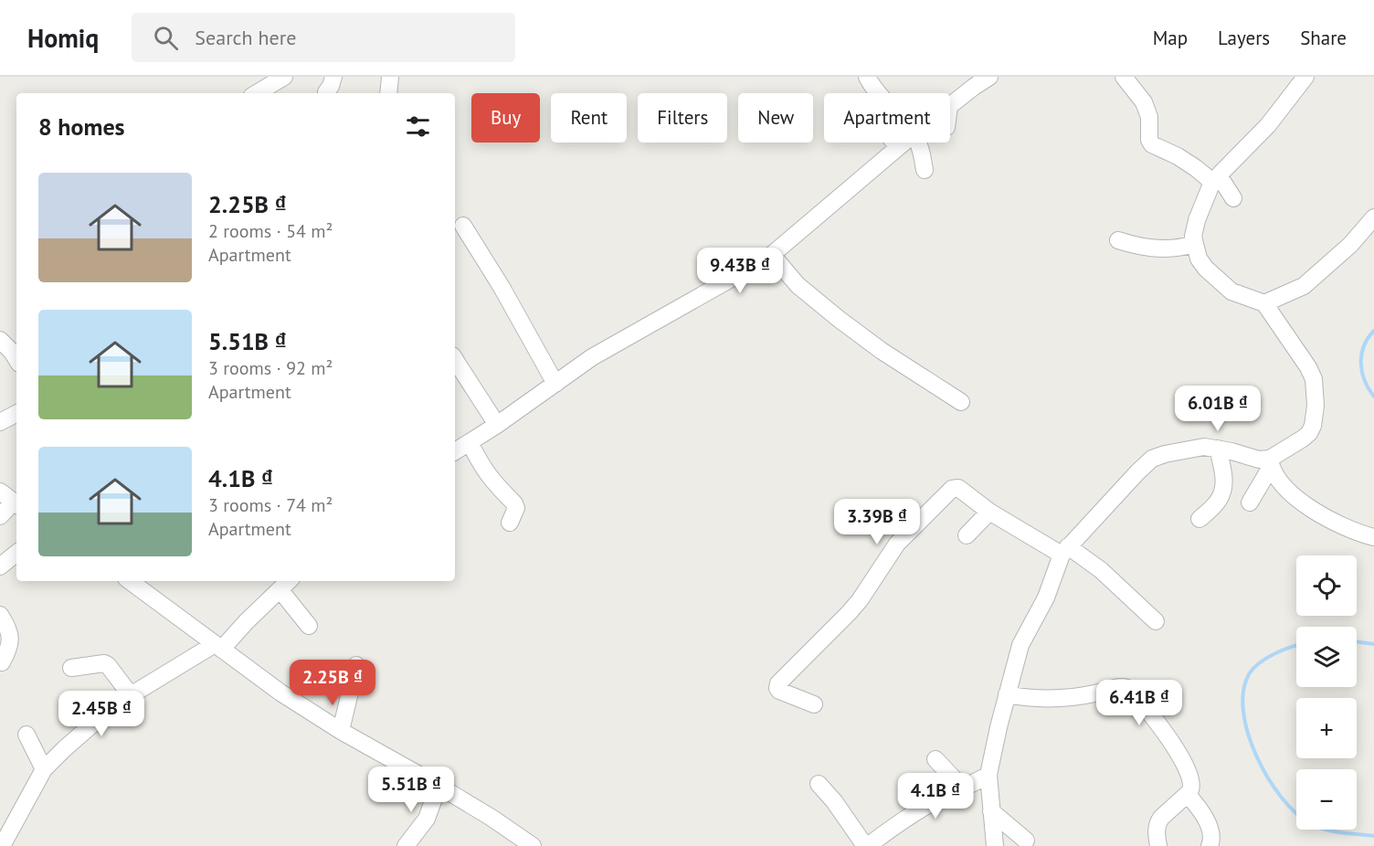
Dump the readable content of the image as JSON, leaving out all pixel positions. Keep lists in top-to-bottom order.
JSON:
{
  "page": {
    "header": "Homiq",
    "search": "Search here",
    "nav": ["Map", "Layers", "Share"],
    "chip": [
      "Buy",
      "Rent",
      "Filters",
      "New",
      "Apartment"
    ],
    "heading": "8 homes",
    "list": [
      {
        "name": "2.25B ₫",
        "note": "2 rooms · 54 m² · Apartment"
      },
      {
        "name": "5.51B ₫",
        "note": "3 rooms · 92 m² · Apartment"
      },
      {
        "name": "4.1B ₫",
        "note": "3 rooms · 74 m² · Apartment"
      }
    ],
    "price": [
      "9.43B ₫",
      "6.01B ₫",
      "3.39B ₫",
      "2.25B ₫",
      "6.41B ₫",
      "2.45B ₫",
      "5.51B ₫",
      "4.1B ₫"
    ],
    "map_buttons": ["+", "−"]
  }
}
